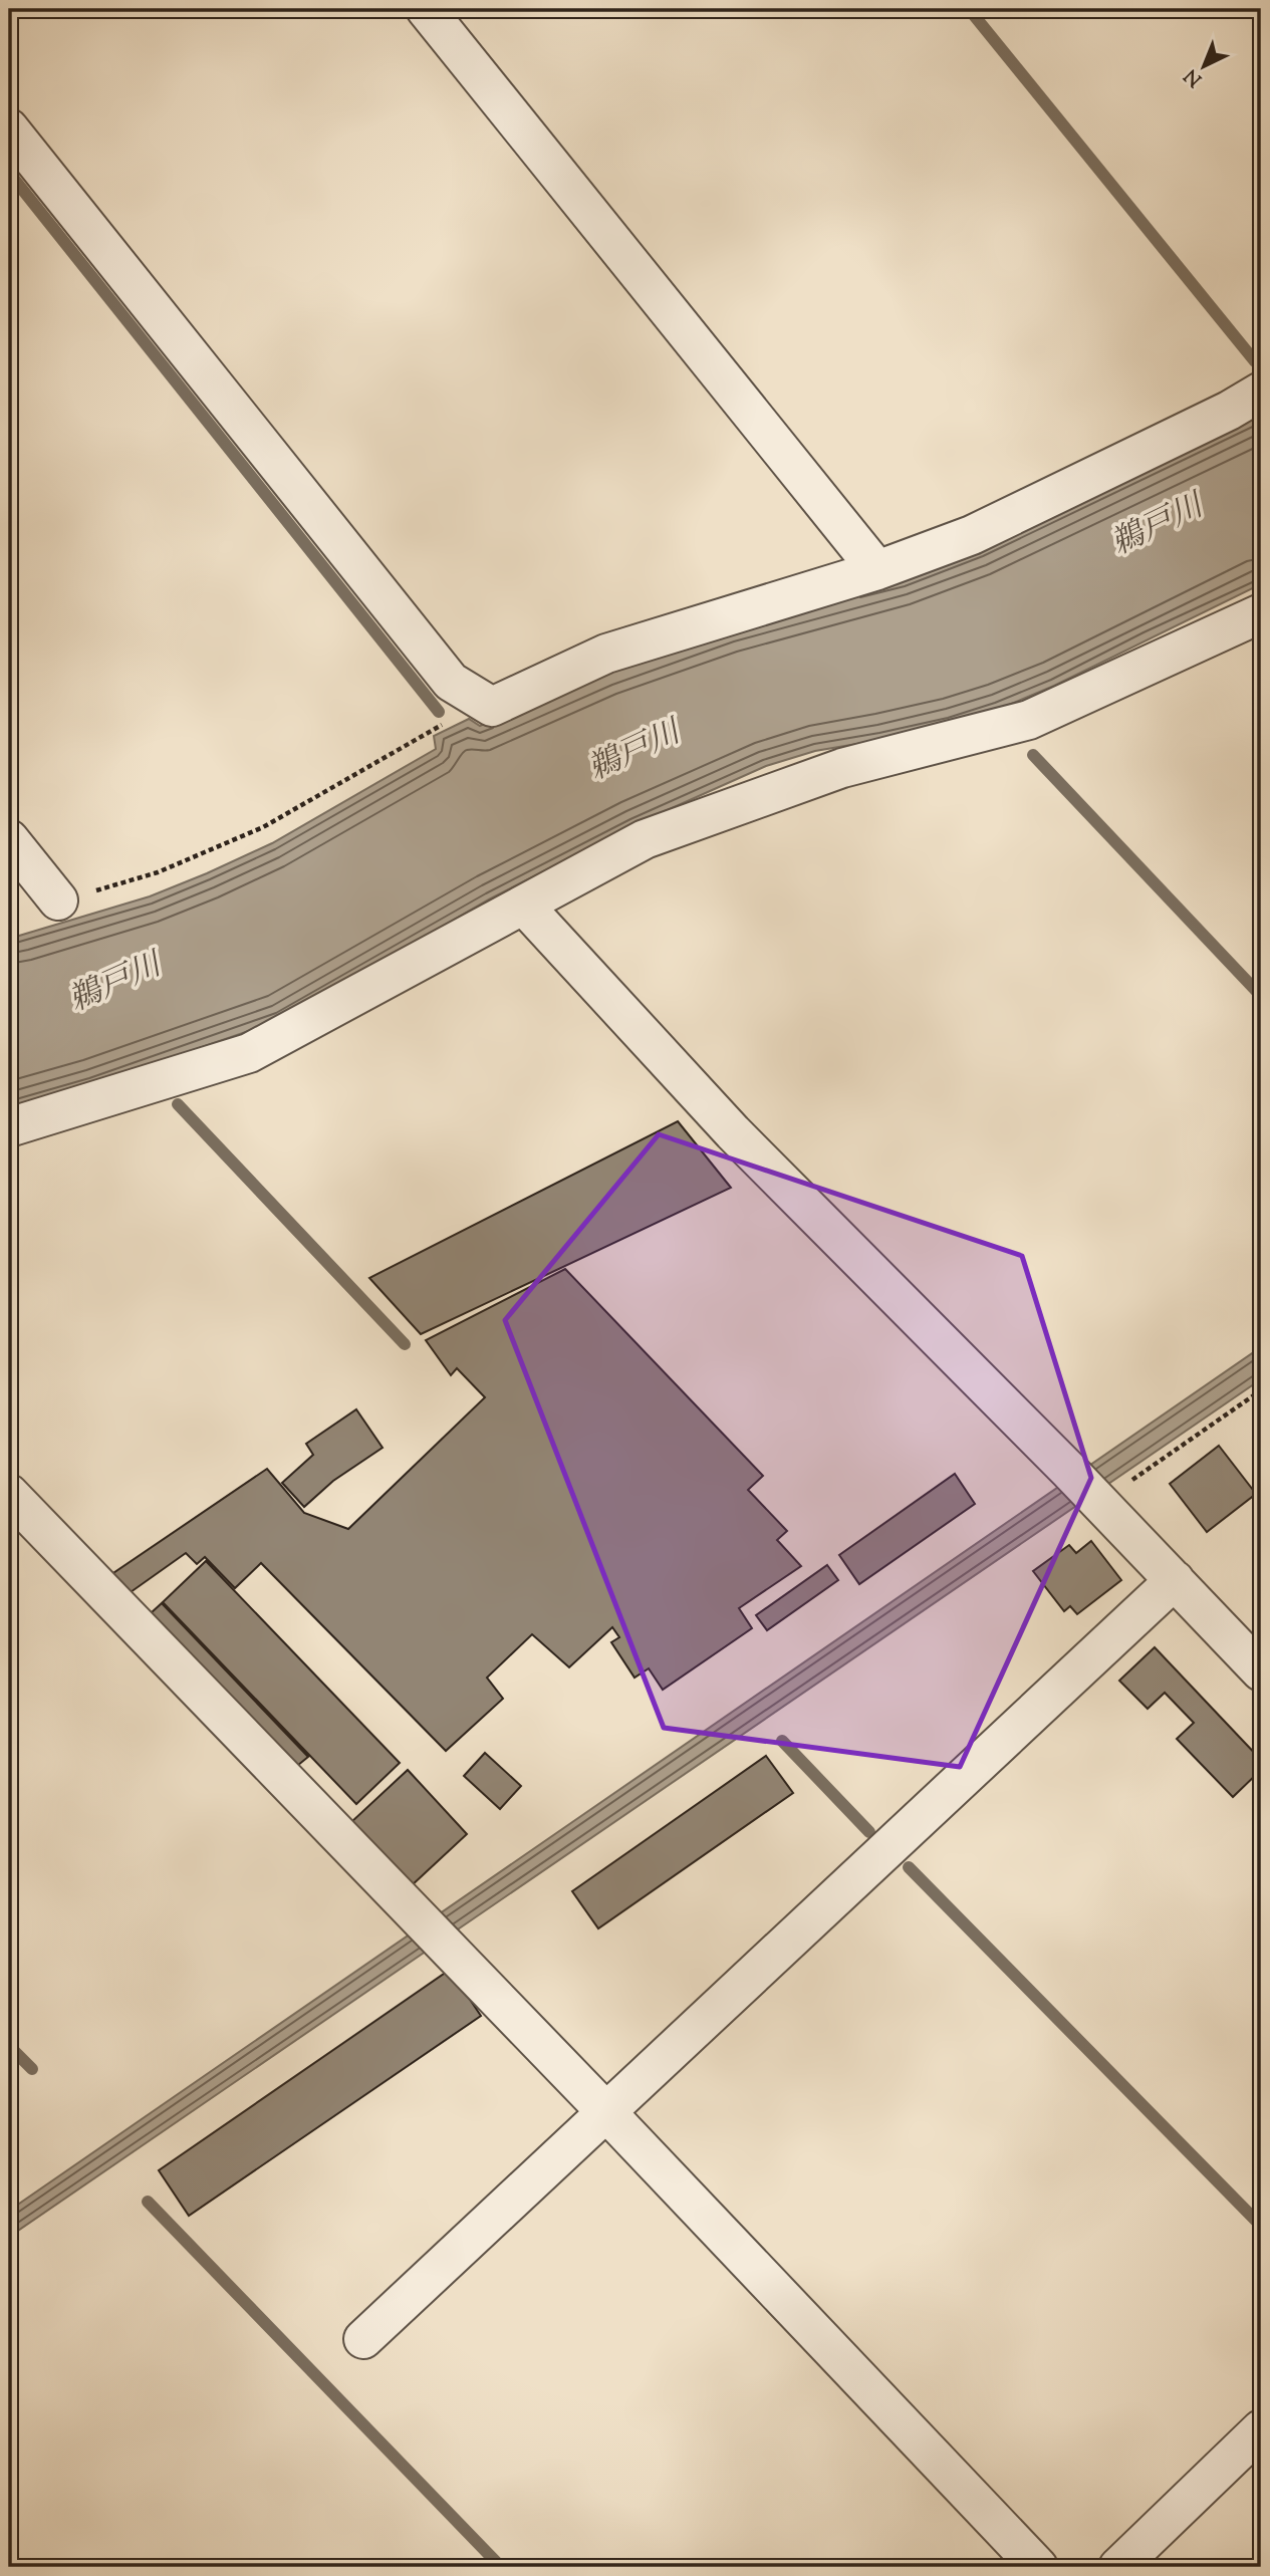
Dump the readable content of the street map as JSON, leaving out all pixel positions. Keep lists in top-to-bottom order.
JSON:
{
  "water": ["鵜戸川"],
  "north": "bottom left"
}
